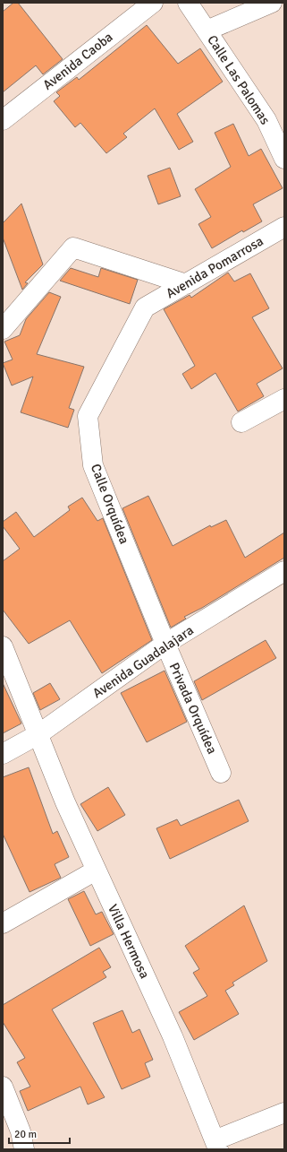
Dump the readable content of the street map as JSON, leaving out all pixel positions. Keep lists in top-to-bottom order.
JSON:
{
  "streets": {
    "street": [
      "Avenida Caoba",
      "Calle Las Palomas",
      "Avenida Pomarrosa",
      "Calle Orquídea",
      "Avenida Guadalajara",
      "Privada Orquídea",
      "Villa Hermosa"
    ]
  },
  "crossings": [
    ["Avenida Pomarrosa", "Calle Orquídea"],
    ["Calle Orquídea", "Avenida Guadalajara"],
    ["Calle Orquídea", "Privada Orquídea"],
    ["Avenida Guadalajara", "Privada Orquídea"],
    ["Avenida Guadalajara", "Villa Hermosa"]
  ],
  "scale_bar": "20 m"
}
